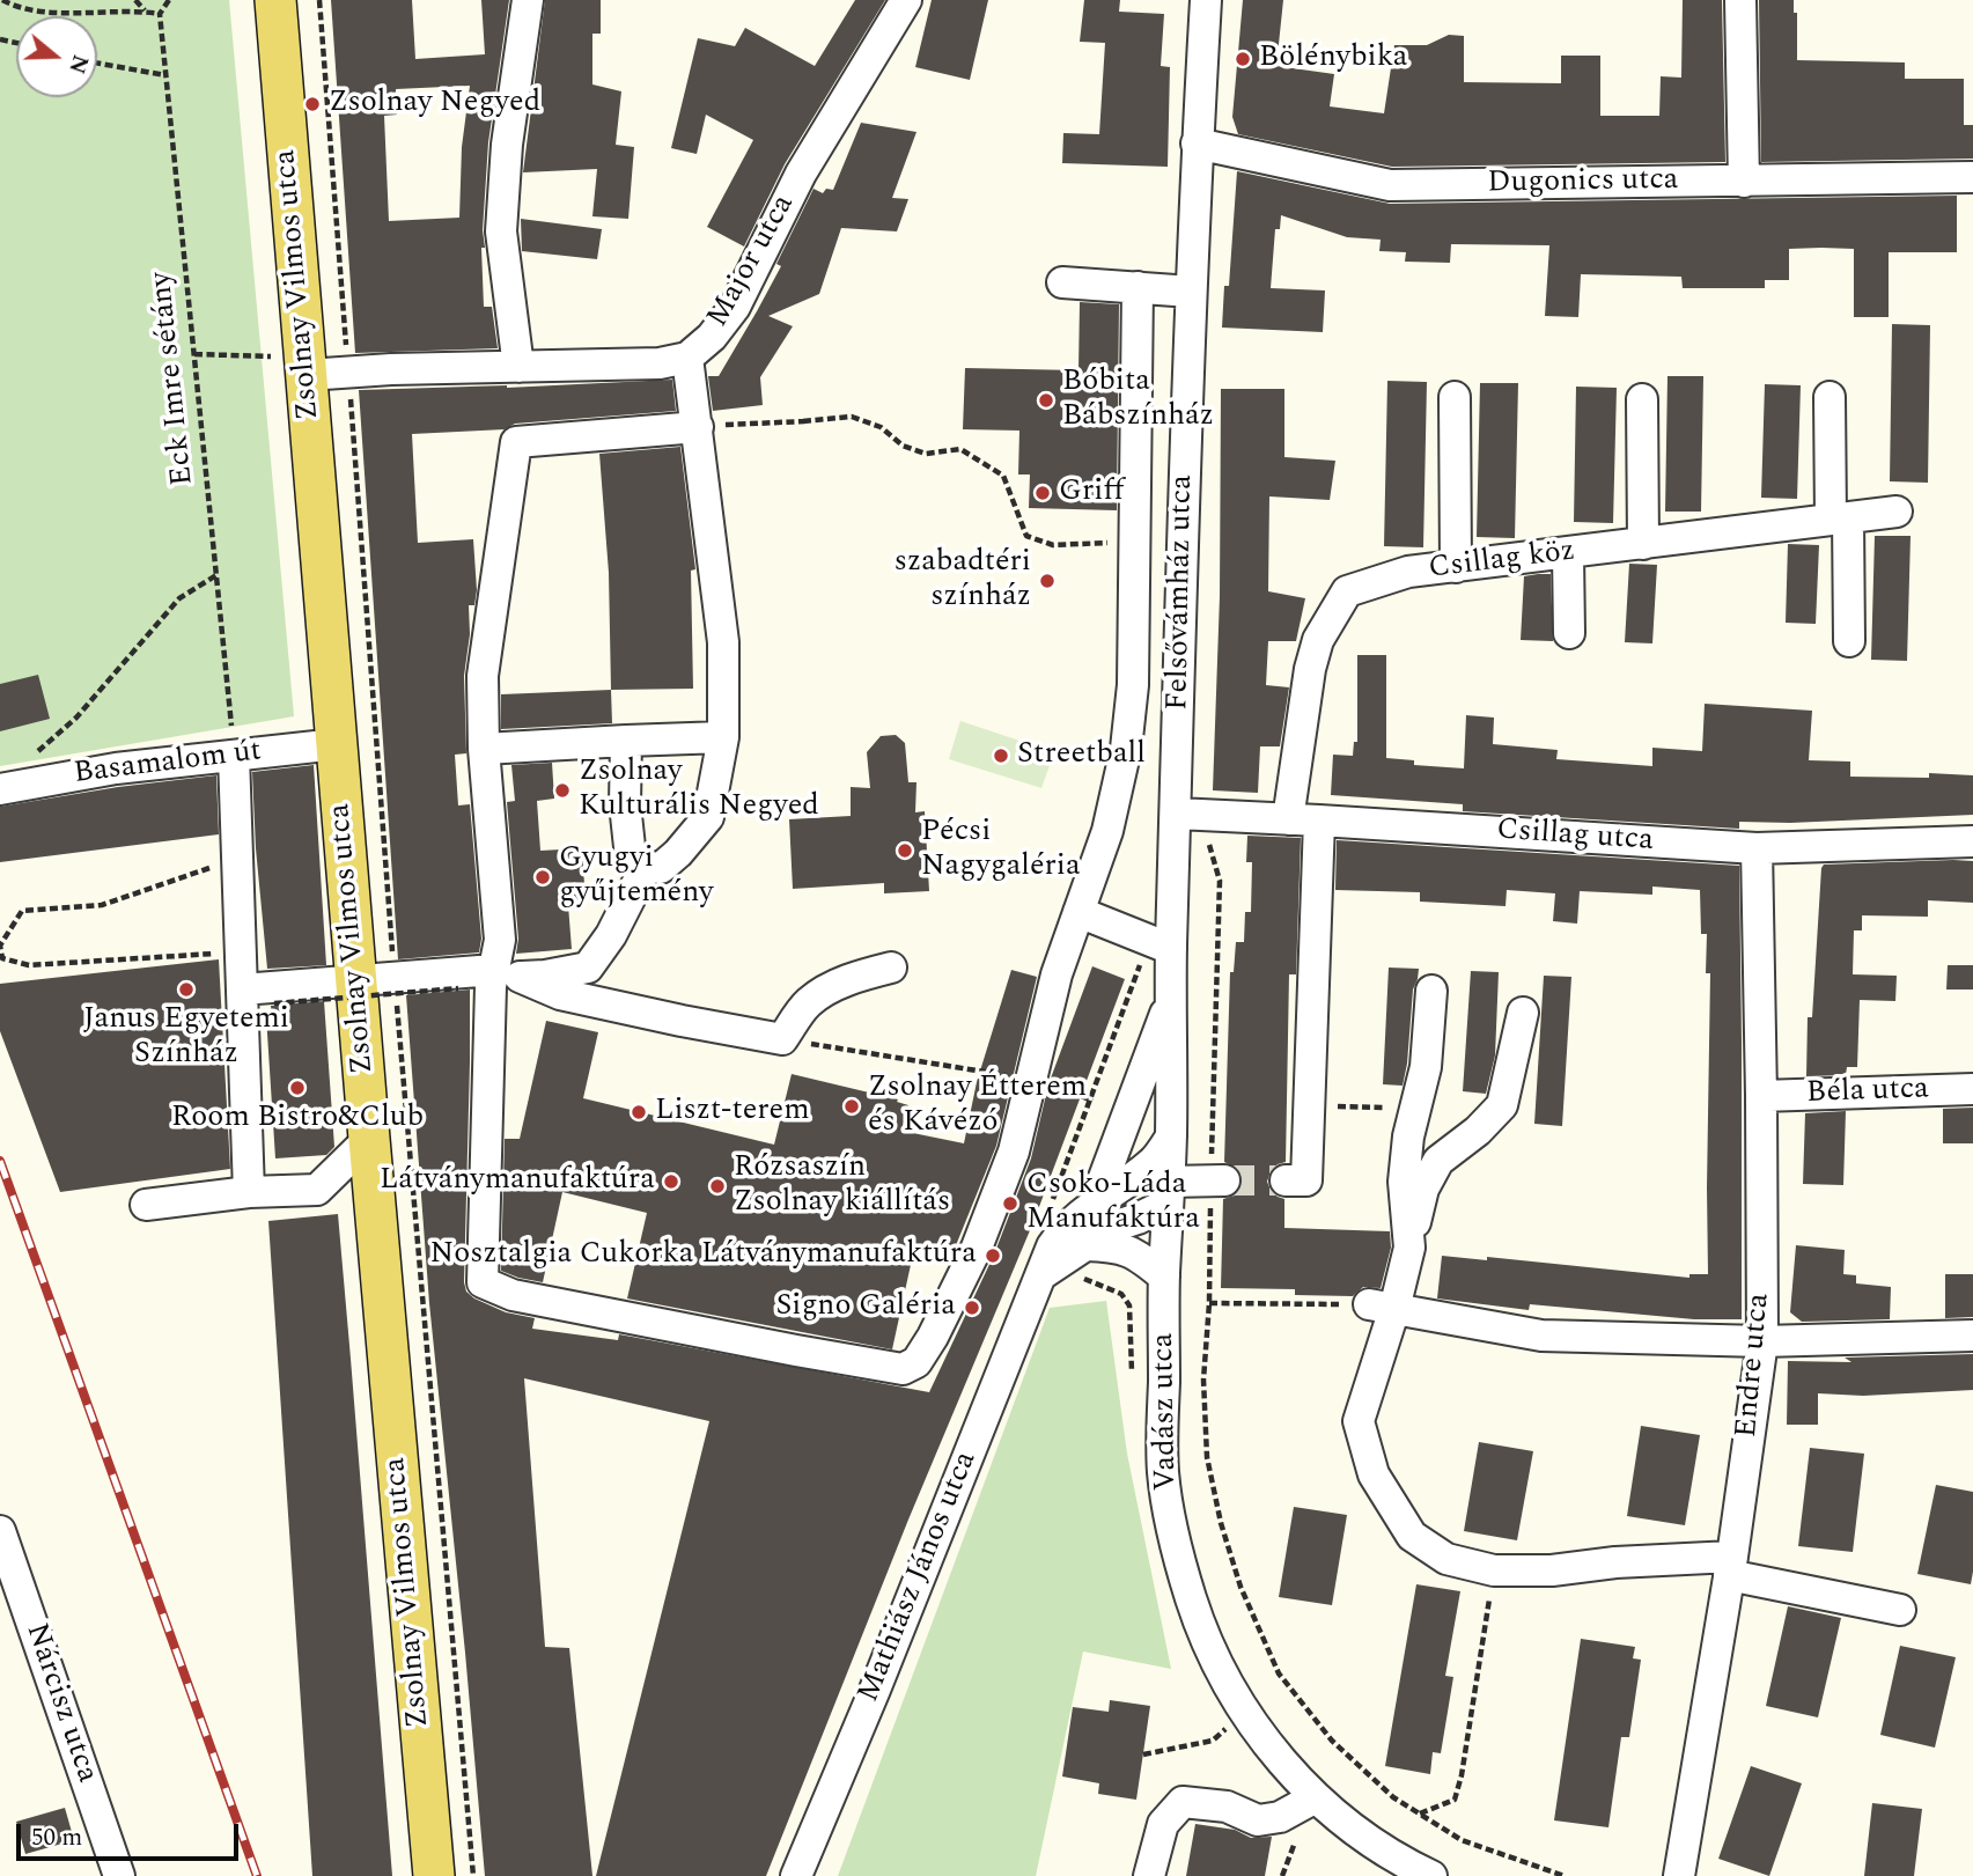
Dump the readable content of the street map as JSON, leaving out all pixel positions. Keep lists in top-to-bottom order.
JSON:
{
  "streets": {
    "main road": ["Zsolnay Vilmos utca"],
    "street": [
      "Dugonics utca",
      "Major utca",
      "Csillag köz",
      "Felsővámház utca",
      "Basamalom út",
      "Csillag utca",
      "Béla utca",
      "Endre utca",
      "Vadász utca",
      "Mathiász János utca",
      "Nárcisz utca"
    ],
    "path": ["Eck Imre sétány"]
  },
  "crossings": [
    ["Dugonics utca", "Felsővámház utca"],
    ["Major utca", "Zsolnay Vilmos utca"],
    ["Zsolnay Vilmos utca", "Basamalom út"],
    ["Eck Imre sétány", "Basamalom út"],
    ["Csillag köz", "Csillag utca"],
    ["Felsővámház utca", "Csillag utca"],
    ["Felsővámház utca", "Vadász utca"],
    ["Felsővámház utca", "Mathiász János utca"],
    ["Csillag utca", "Endre utca"],
    ["Béla utca", "Endre utca"],
    ["Vadász utca", "Mathiász János utca"]
  ],
  "places": [
    "Bölénybika",
    "Zsolnay Negyed",
    "Bóbita Bábszínház",
    "Griff",
    "szabadtéri színház",
    "Streetball",
    "Zsolnay Kulturális Negyed",
    "Pécsi Nagygaléria",
    "Gyugyi gyűjtemény",
    "Janus Egyetemi Színház",
    "Room Bistro&Club",
    "Zsolnay Étterem és Kávézó",
    "Liszt-terem",
    "Látványmanufaktúra",
    "Rózsaszín Zsolnay kiállítás",
    "Csoko-Láda Manufaktúra",
    "Nosztalgia Cukorka Látványmanufaktúra",
    "Signo Galéria"
  ],
  "scale_bar": "50 m",
  "north": "right"
}
